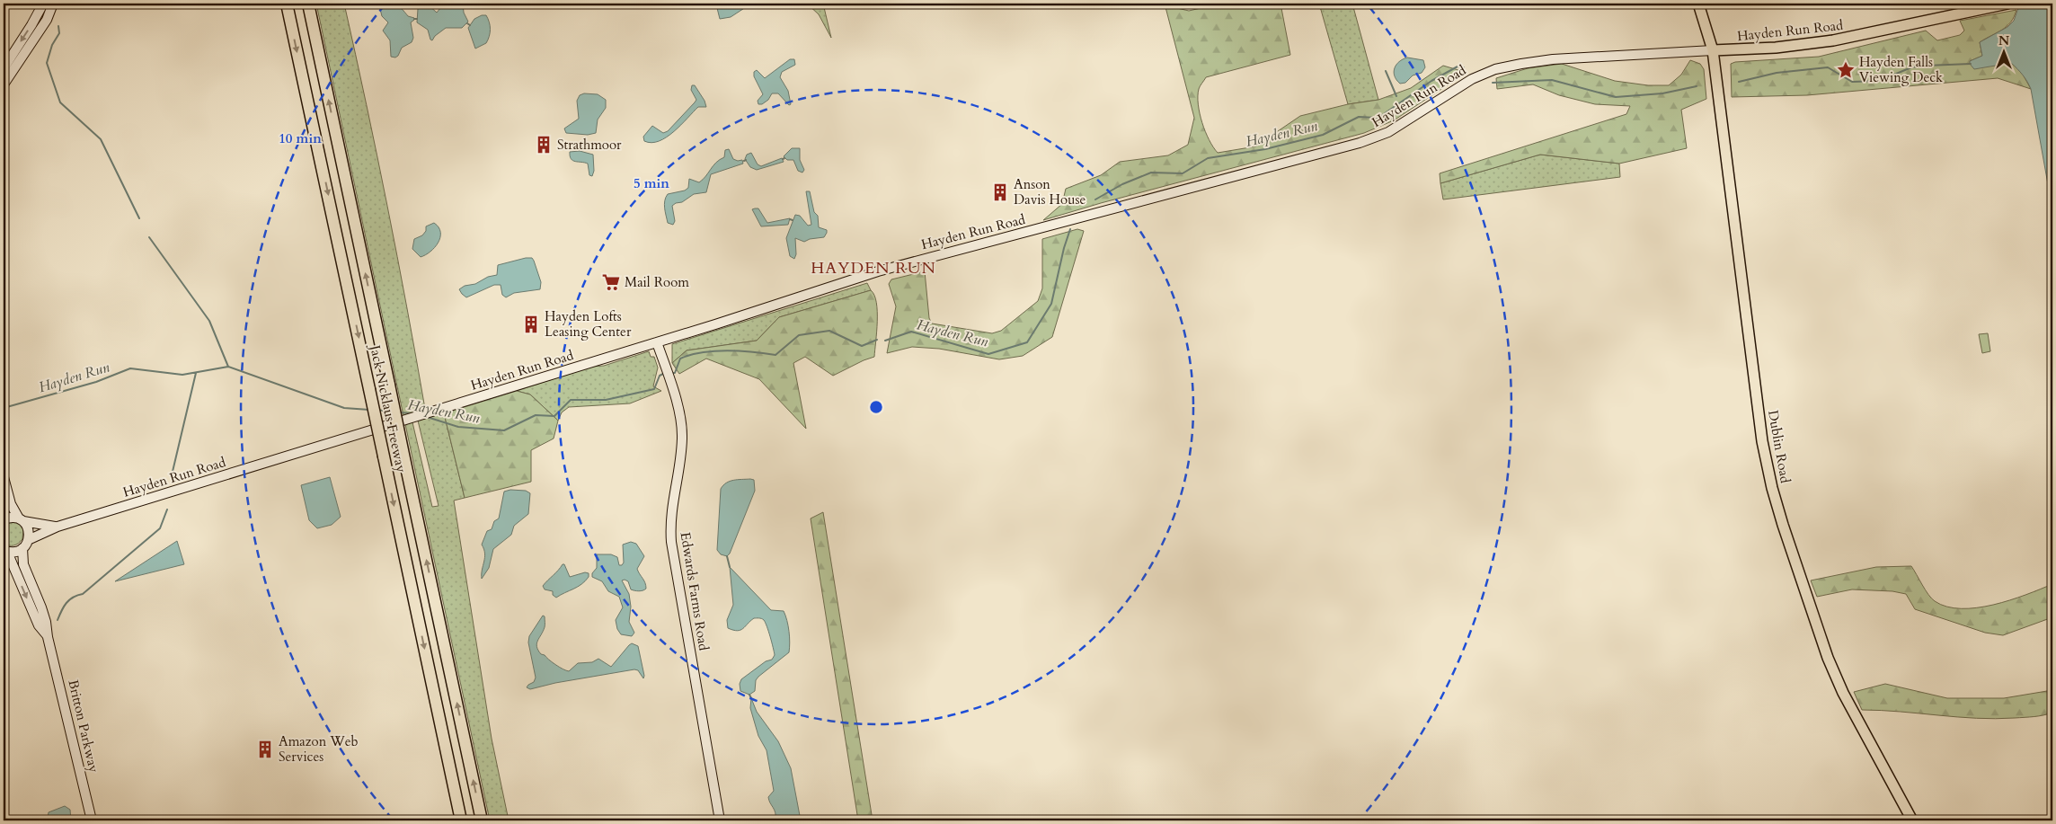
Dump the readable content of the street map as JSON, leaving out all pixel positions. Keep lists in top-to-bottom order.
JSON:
{
  "streets": {
    "highway": ["Jack Nicklaus Freeway"],
    "main road": [
      "Hayden Run Road",
      "Dublin Road",
      "Edwards Farms Road",
      "Britton Parkway"
    ]
  },
  "crossings": [
    ["Hayden Run Road", "Dublin Road"],
    ["Hayden Run Road", "Edwards Farms Road"]
  ],
  "districts": ["HAYDEN RUN"],
  "water": ["Hayden Run"],
  "places": {
    "place": ["Hayden Falls Viewing Deck"],
    "building": [
      "Strathmoor",
      "Anson Davis House",
      "Hayden Lofts Leasing Center",
      "Amazon Web Services"
    ],
    "supermarket": ["Mail Room"]
  },
  "north": "top",
  "rings": ["10 min", "5 min"]
}
